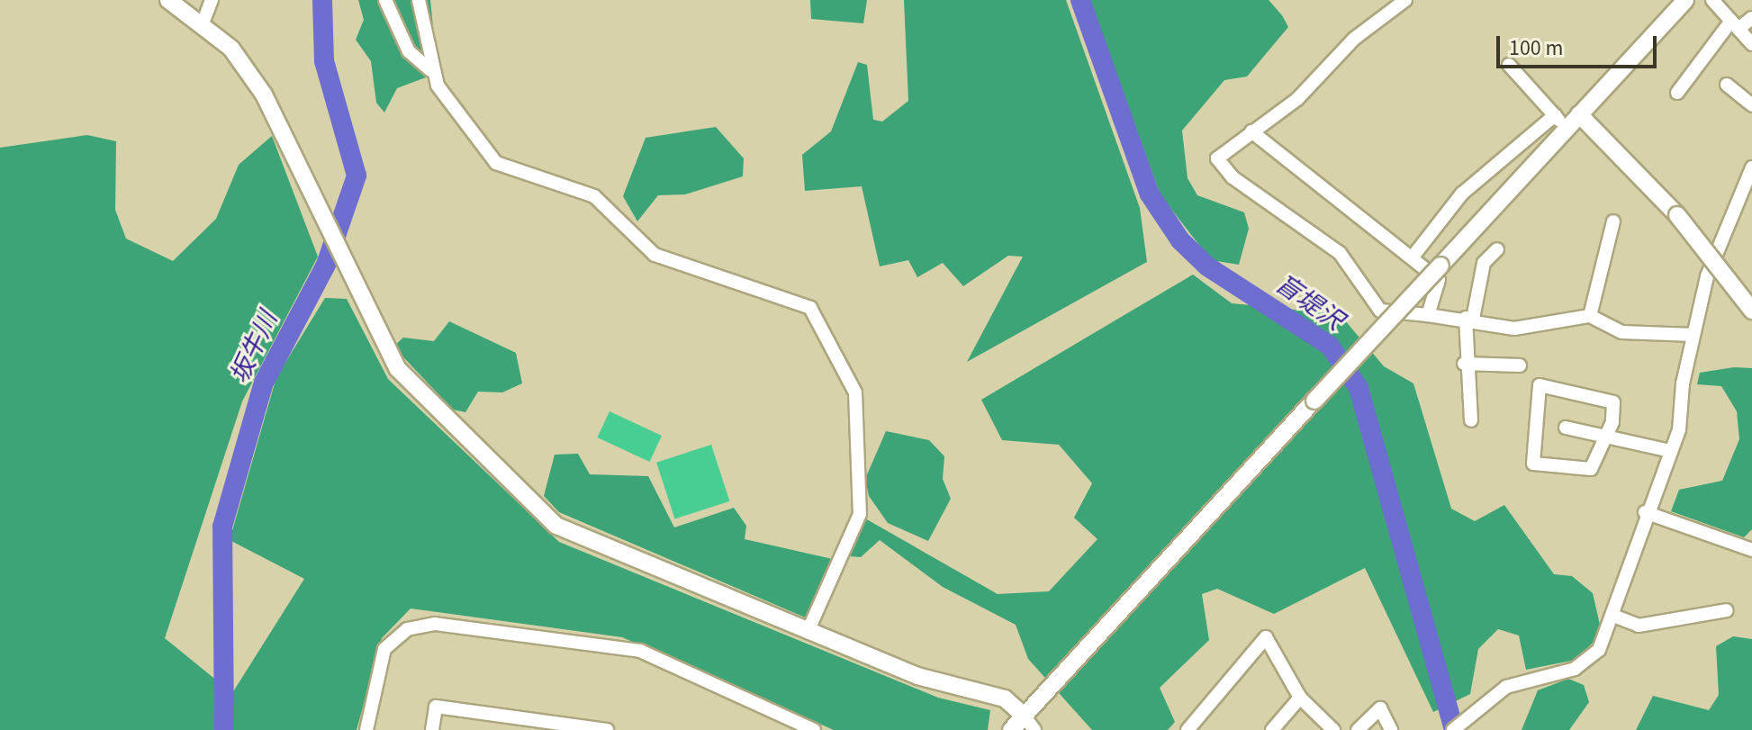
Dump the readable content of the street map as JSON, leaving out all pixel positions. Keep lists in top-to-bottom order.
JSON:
{
  "water": ["盲堤沢", "坂牛川"],
  "scale_bar": "100 m"
}
